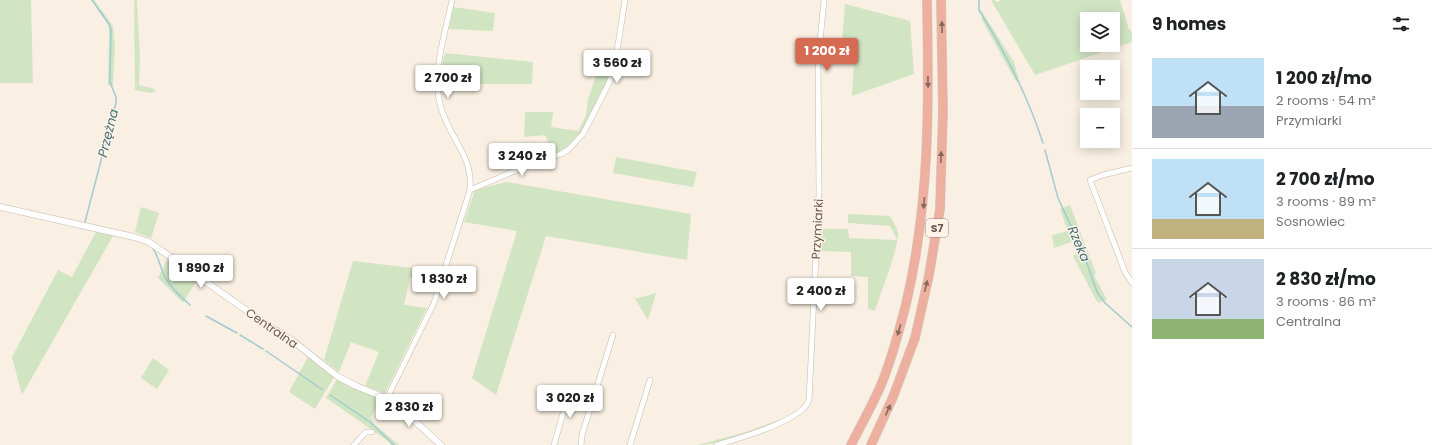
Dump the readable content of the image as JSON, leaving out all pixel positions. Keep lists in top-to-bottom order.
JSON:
{
  "streets": {
    "highway": ["S7"],
    "street": ["Przymiarki", "Centralna"]
  },
  "water": ["Przężna", "Rzeka"],
  "page": {
    "heading": "9 homes",
    "map_buttons": ["+", "−"],
    "price": [
      "1 200 zł",
      "3 560 zł",
      "2 700 zł",
      "3 240 zł",
      "1 890 zł",
      "1 830 zł",
      "2 400 zł",
      "3 020 zł",
      "2 830 zł"
    ],
    "list": [
      {
        "name": "1 200 zł/mo",
        "note": "2 rooms · 54 m² · Przymiarki"
      },
      {
        "name": "2 700 zł/mo",
        "note": "3 rooms · 89 m² · Sosnowiec"
      },
      {
        "name": "2 830 zł/mo",
        "note": "3 rooms · 86 m² · Centralna"
      }
    ]
  }
}
